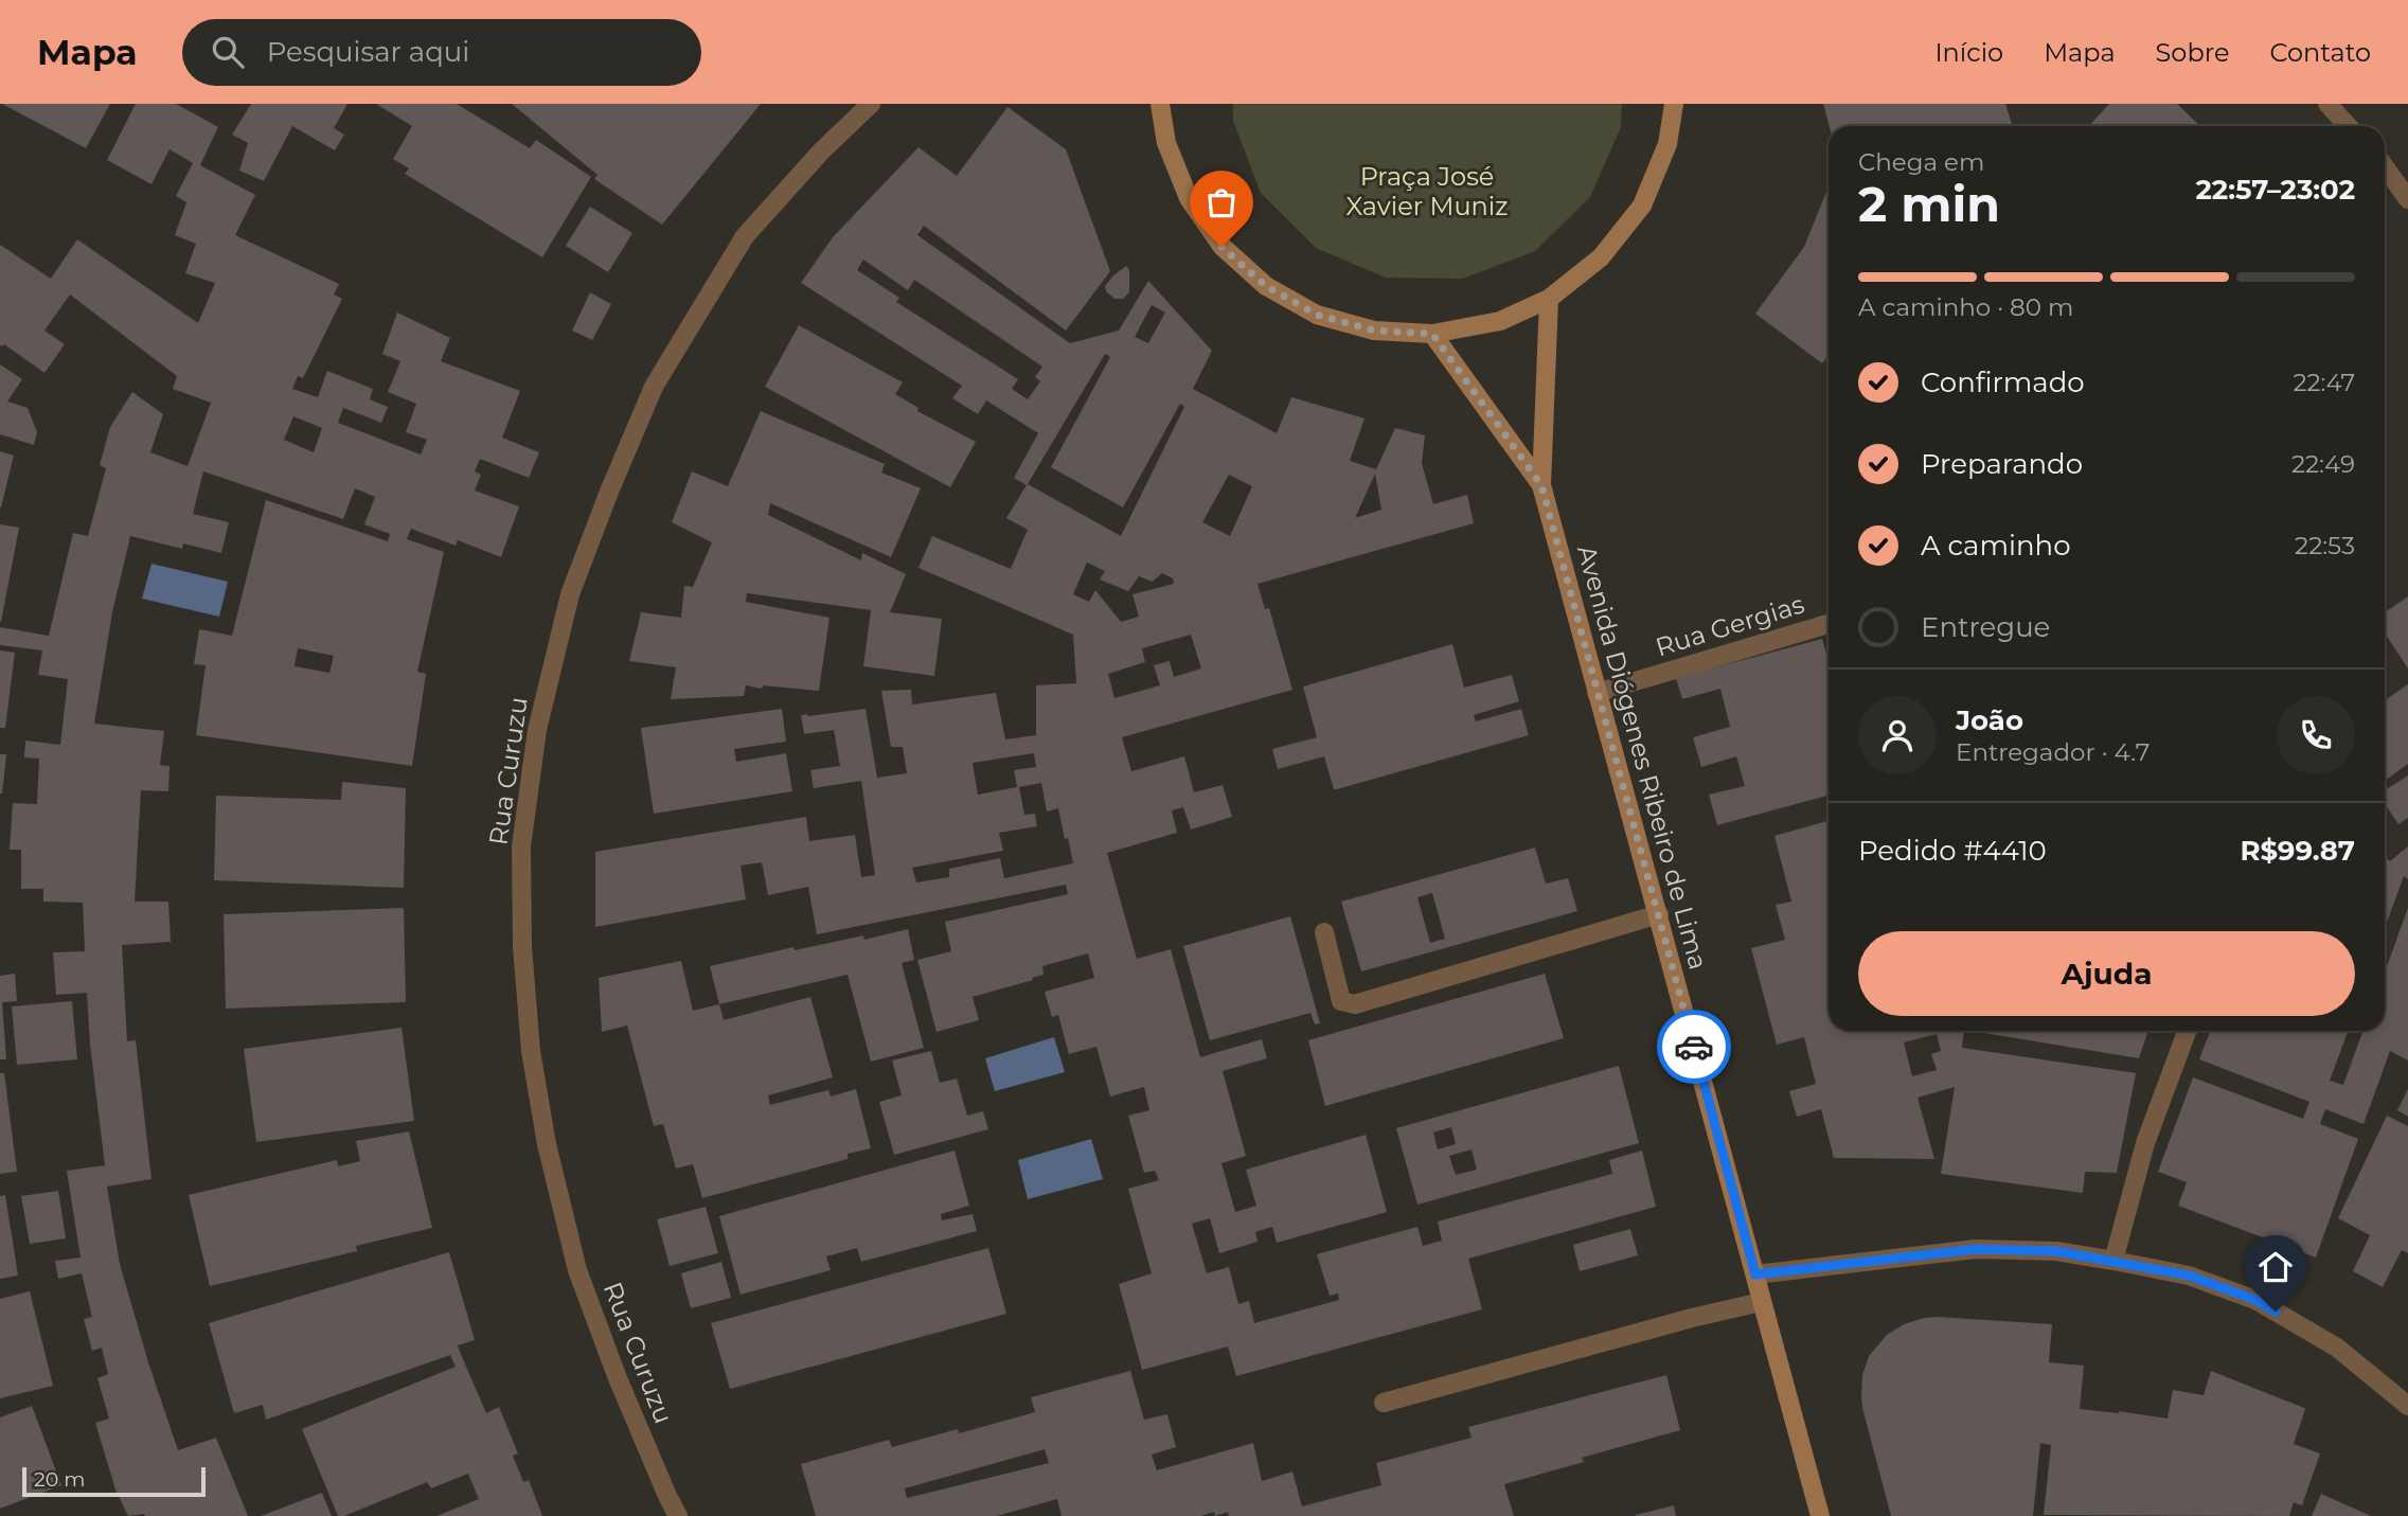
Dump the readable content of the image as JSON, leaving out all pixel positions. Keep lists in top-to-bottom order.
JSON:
{
  "streets": {
    "main road": ["Avenida Diógenes Ribeiro de Lima"],
    "street": ["Rua Gergias", "Rua Curuzu"]
  },
  "crossings": [
    ["Rua Gergias", "Avenida Diógenes Ribeiro de Lima"]
  ],
  "parks": ["Praça José Xavier Muniz"],
  "scale_bar": "20 m",
  "page": {
    "header": "Mapa",
    "search": "Pesquisar aqui",
    "nav": [
      "Início",
      "Mapa",
      "Sobre",
      "Contato"
    ],
    "heading": ["2 min", "Chega em", "22:57–23:02"],
    "panel": [
      "João",
      "Entregador · 4.7",
      "Pedido #4410",
      "R$99.87"
    ],
    "bar": "A caminho · 80 m",
    "list": [
      ["Confirmado", "22:47"],
      ["Preparando", "22:49"],
      ["A caminho", "22:53"],
      "Entregue"
    ],
    "buttons": "Ajuda",
    "scale": "20 m"
  }
}
